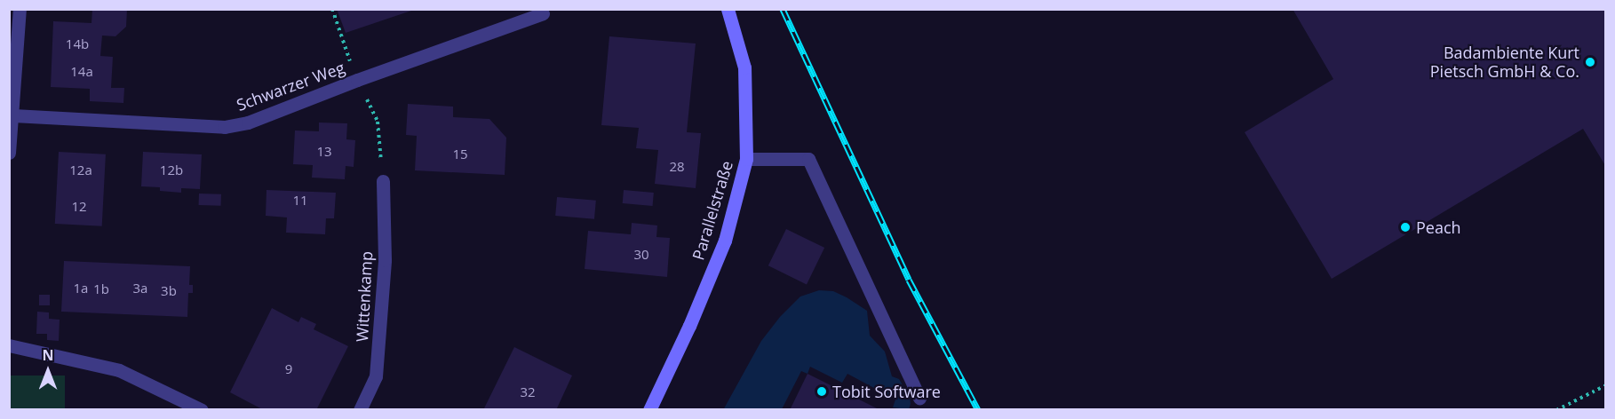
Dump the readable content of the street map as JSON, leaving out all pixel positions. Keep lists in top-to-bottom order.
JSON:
{
  "streets": {
    "main road": ["Parallelstraße"],
    "street": ["Schwarzer Weg", "Wittenkamp"]
  },
  "places": ["Badambiente Kurt Pietsch GmbH & Co.", "Peach", "Tobit Software"],
  "house_numbers": [
    "14b",
    "14a",
    "13",
    "15",
    "28",
    "12a",
    "12b",
    "11",
    "12",
    "30",
    "1a",
    "3a",
    "1b",
    "3b",
    "9",
    "32"
  ],
  "north": "top"
}
